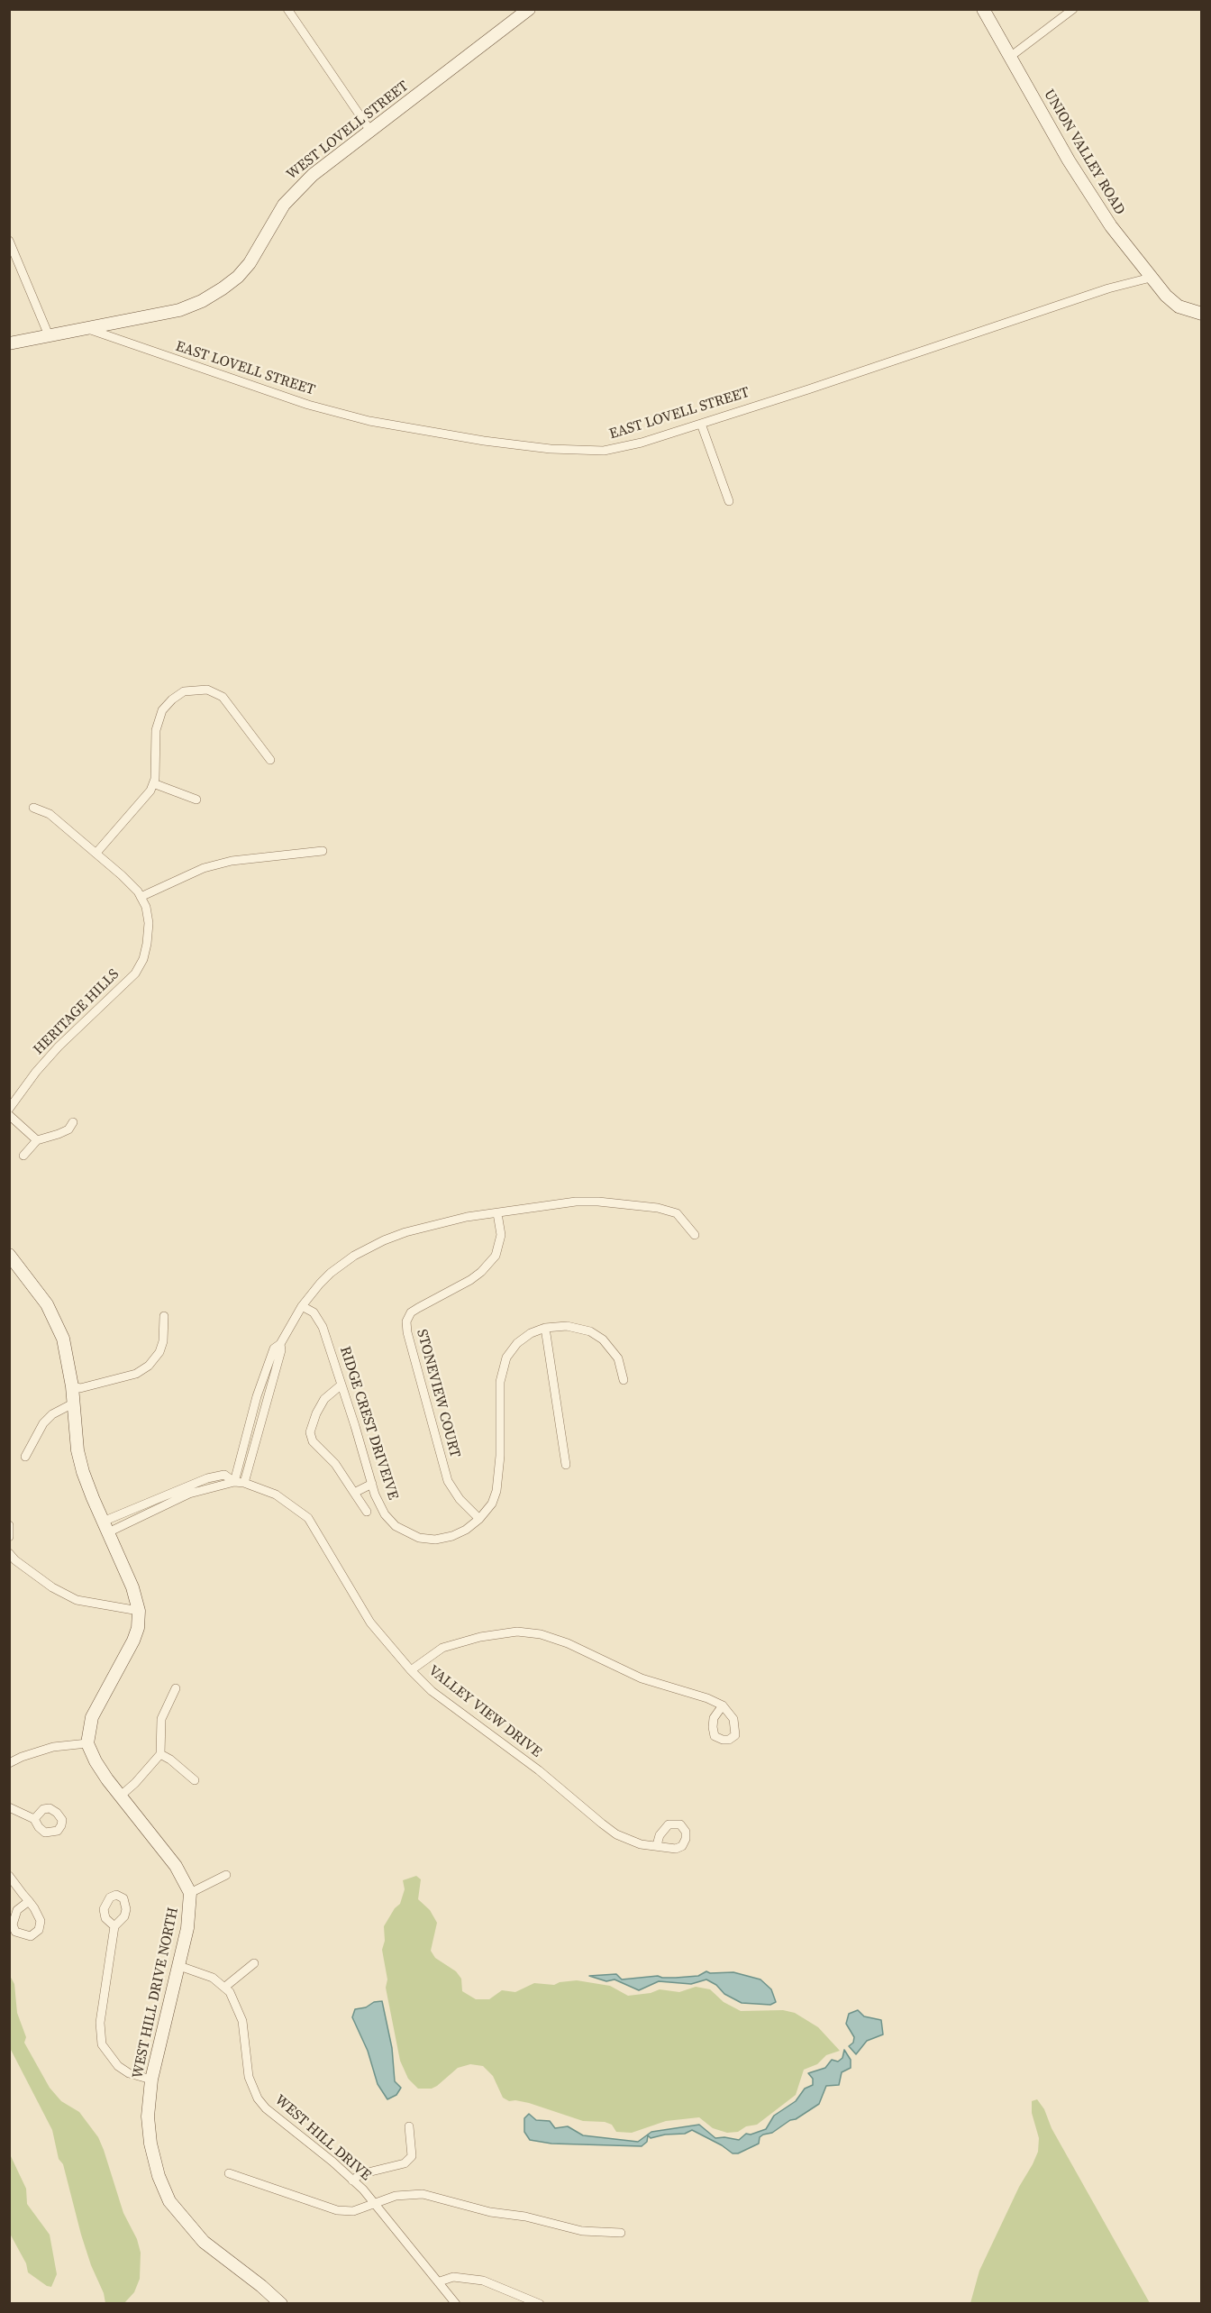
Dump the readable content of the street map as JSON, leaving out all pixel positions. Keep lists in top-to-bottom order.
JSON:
{
  "streets": {
    "street": [
      "WEST LOVELL STREET",
      "UNION VALLEY ROAD",
      "EAST LOVELL STREET",
      "HERITAGE HILLS",
      "STONEVIEW COURT",
      "RIDGE CREST DRIVEIVE",
      "VALLEY VIEW DRIVE",
      "WEST HILL DRIVE NORTH",
      "WEST HILL DRIVE"
    ]
  },
  "crossings": [
    ["WEST LOVELL STREET", "EAST LOVELL STREET"],
    ["UNION VALLEY ROAD", "EAST LOVELL STREET"],
    ["STONEVIEW COURT", "RIDGE CREST DRIVEIVE"]
  ]
}
